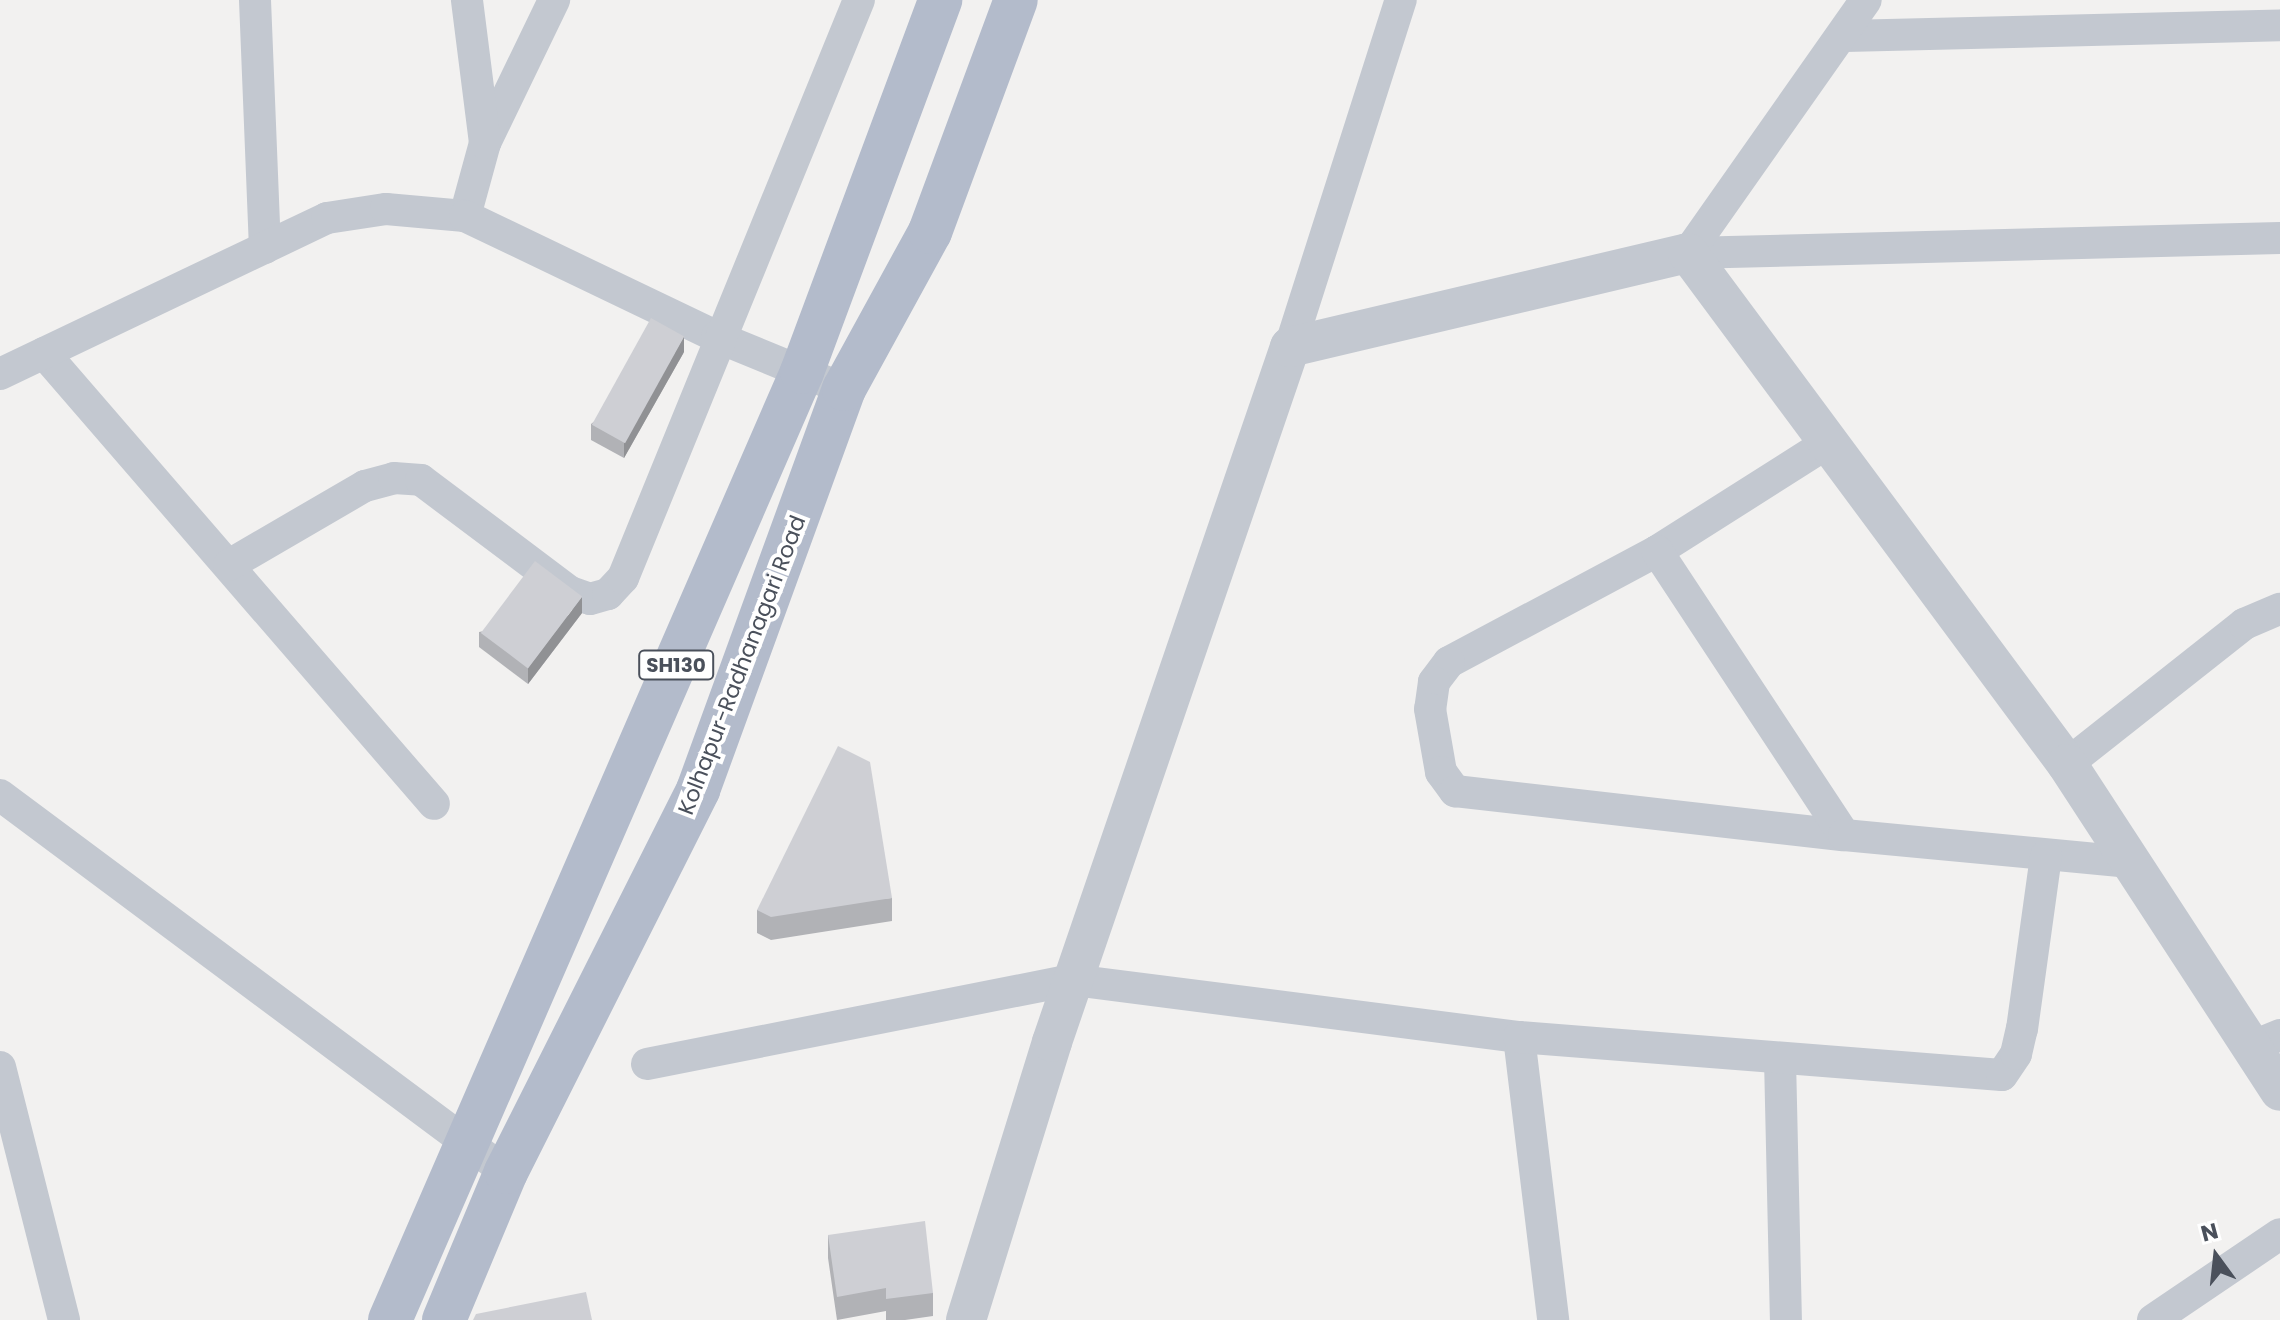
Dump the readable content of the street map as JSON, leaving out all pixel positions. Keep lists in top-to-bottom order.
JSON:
{
  "streets": {
    "main road": ["SH130", "Kolhapur-Radhanagari Road"]
  },
  "north": "top"
}
